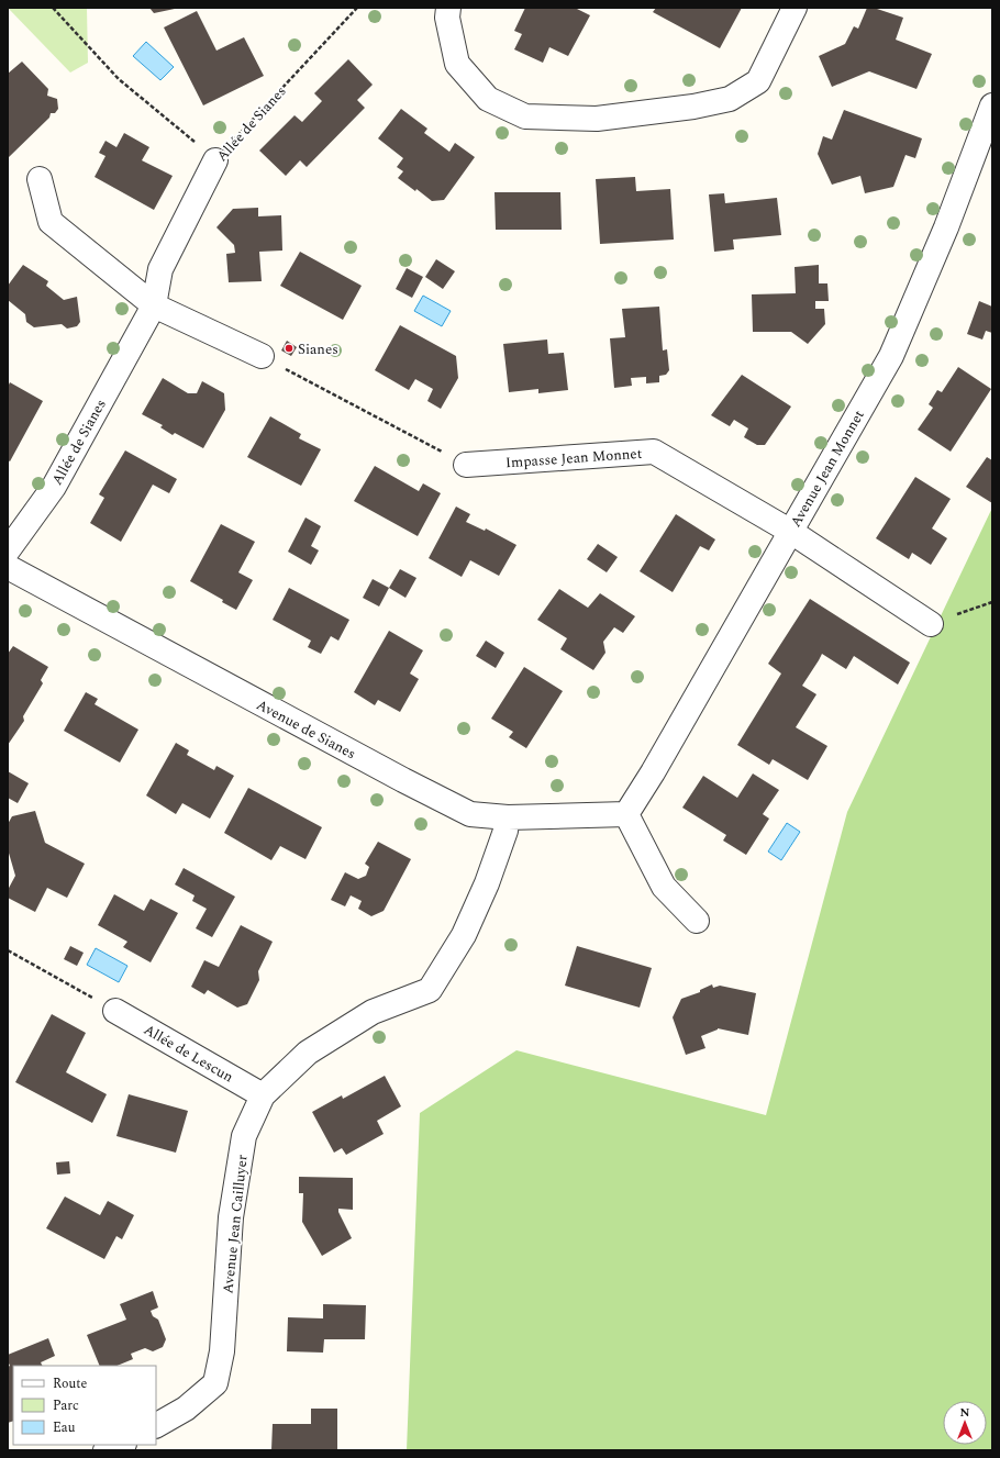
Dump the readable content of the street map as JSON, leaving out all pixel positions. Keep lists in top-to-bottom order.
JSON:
{
  "streets": {
    "street": [
      "Allée de Sianes",
      "Impasse Jean Monnet",
      "Avenue Jean Monnet",
      "Avenue de Sianes",
      "Allée de Lescun",
      "Avenue Jean Cailluyer"
    ]
  },
  "crossings": [
    ["Impasse Jean Monnet", "Avenue Jean Monnet"],
    ["Avenue Jean Monnet", "Avenue de Sianes"],
    ["Avenue de Sianes", "Avenue Jean Cailluyer"],
    ["Allée de Lescun", "Avenue Jean Cailluyer"]
  ],
  "places": ["Sianes"],
  "legend": ["Route", "Parc", "Eau"],
  "north": "top"
}
